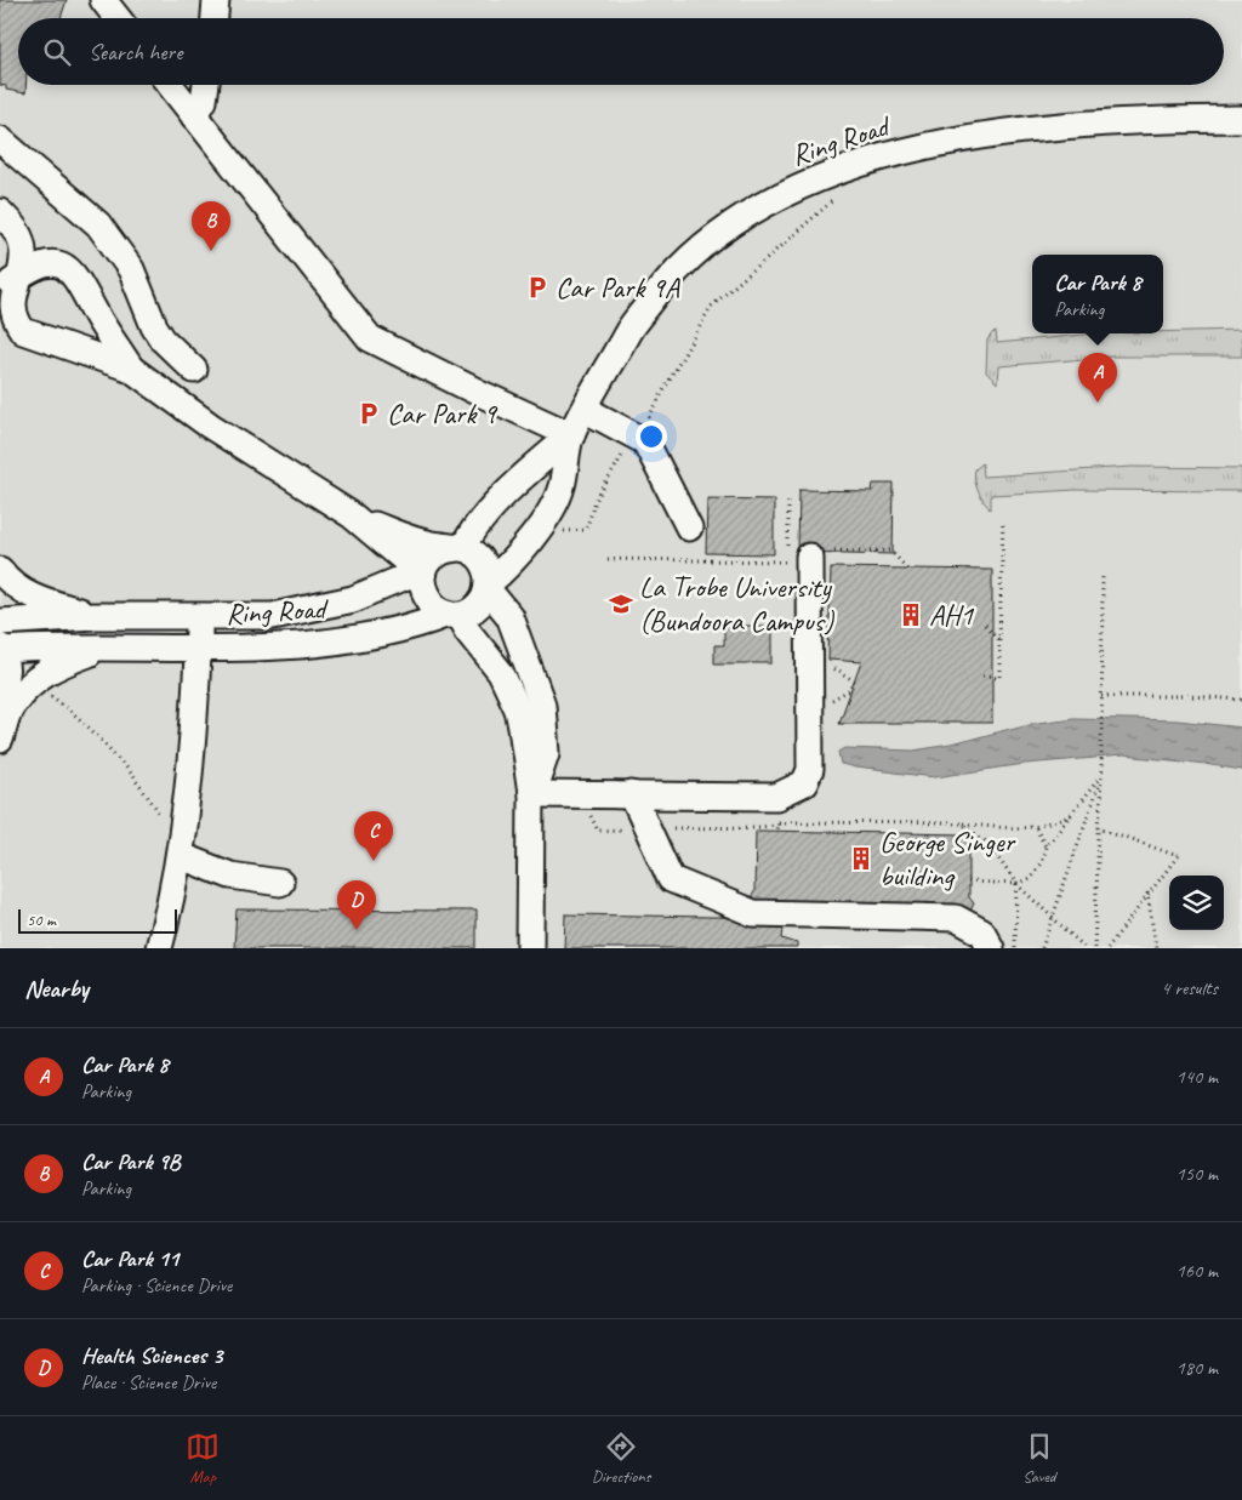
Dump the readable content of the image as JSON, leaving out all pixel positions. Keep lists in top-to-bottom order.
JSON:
{
  "streets": {
    "street": ["Ring Road"]
  },
  "places": {
    "parking": ["Car Park 9A", "Car Park 9"],
    "school or university": ["La Trobe University (Bundoora Campus)"],
    "building": ["AH1", "George Singer building"]
  },
  "scale_bar": "50 m",
  "page": {
    "search": "Search here",
    "pins": [
      "B",
      "A",
      "C",
      "D"
    ],
    "popup": ["Car Park 8", "Parking"],
    "scale": "50 m",
    "heading": ["Nearby", "4 results"],
    "list": [
      {
        "mark": "A",
        "name": "Car Park 8",
        "note": "Parking",
        "value": "140 m"
      },
      {
        "mark": "B",
        "name": "Car Park 9B",
        "note": "Parking",
        "value": "150 m"
      },
      {
        "mark": "C",
        "name": "Car Park 11",
        "note": "Parking · Science Drive",
        "value": "160 m"
      },
      {
        "mark": "D",
        "name": "Health Sciences 3",
        "note": "Place · Science Drive",
        "value": "180 m"
      }
    ],
    "nav": ["Map", "Directions", "Saved"]
  }
}
